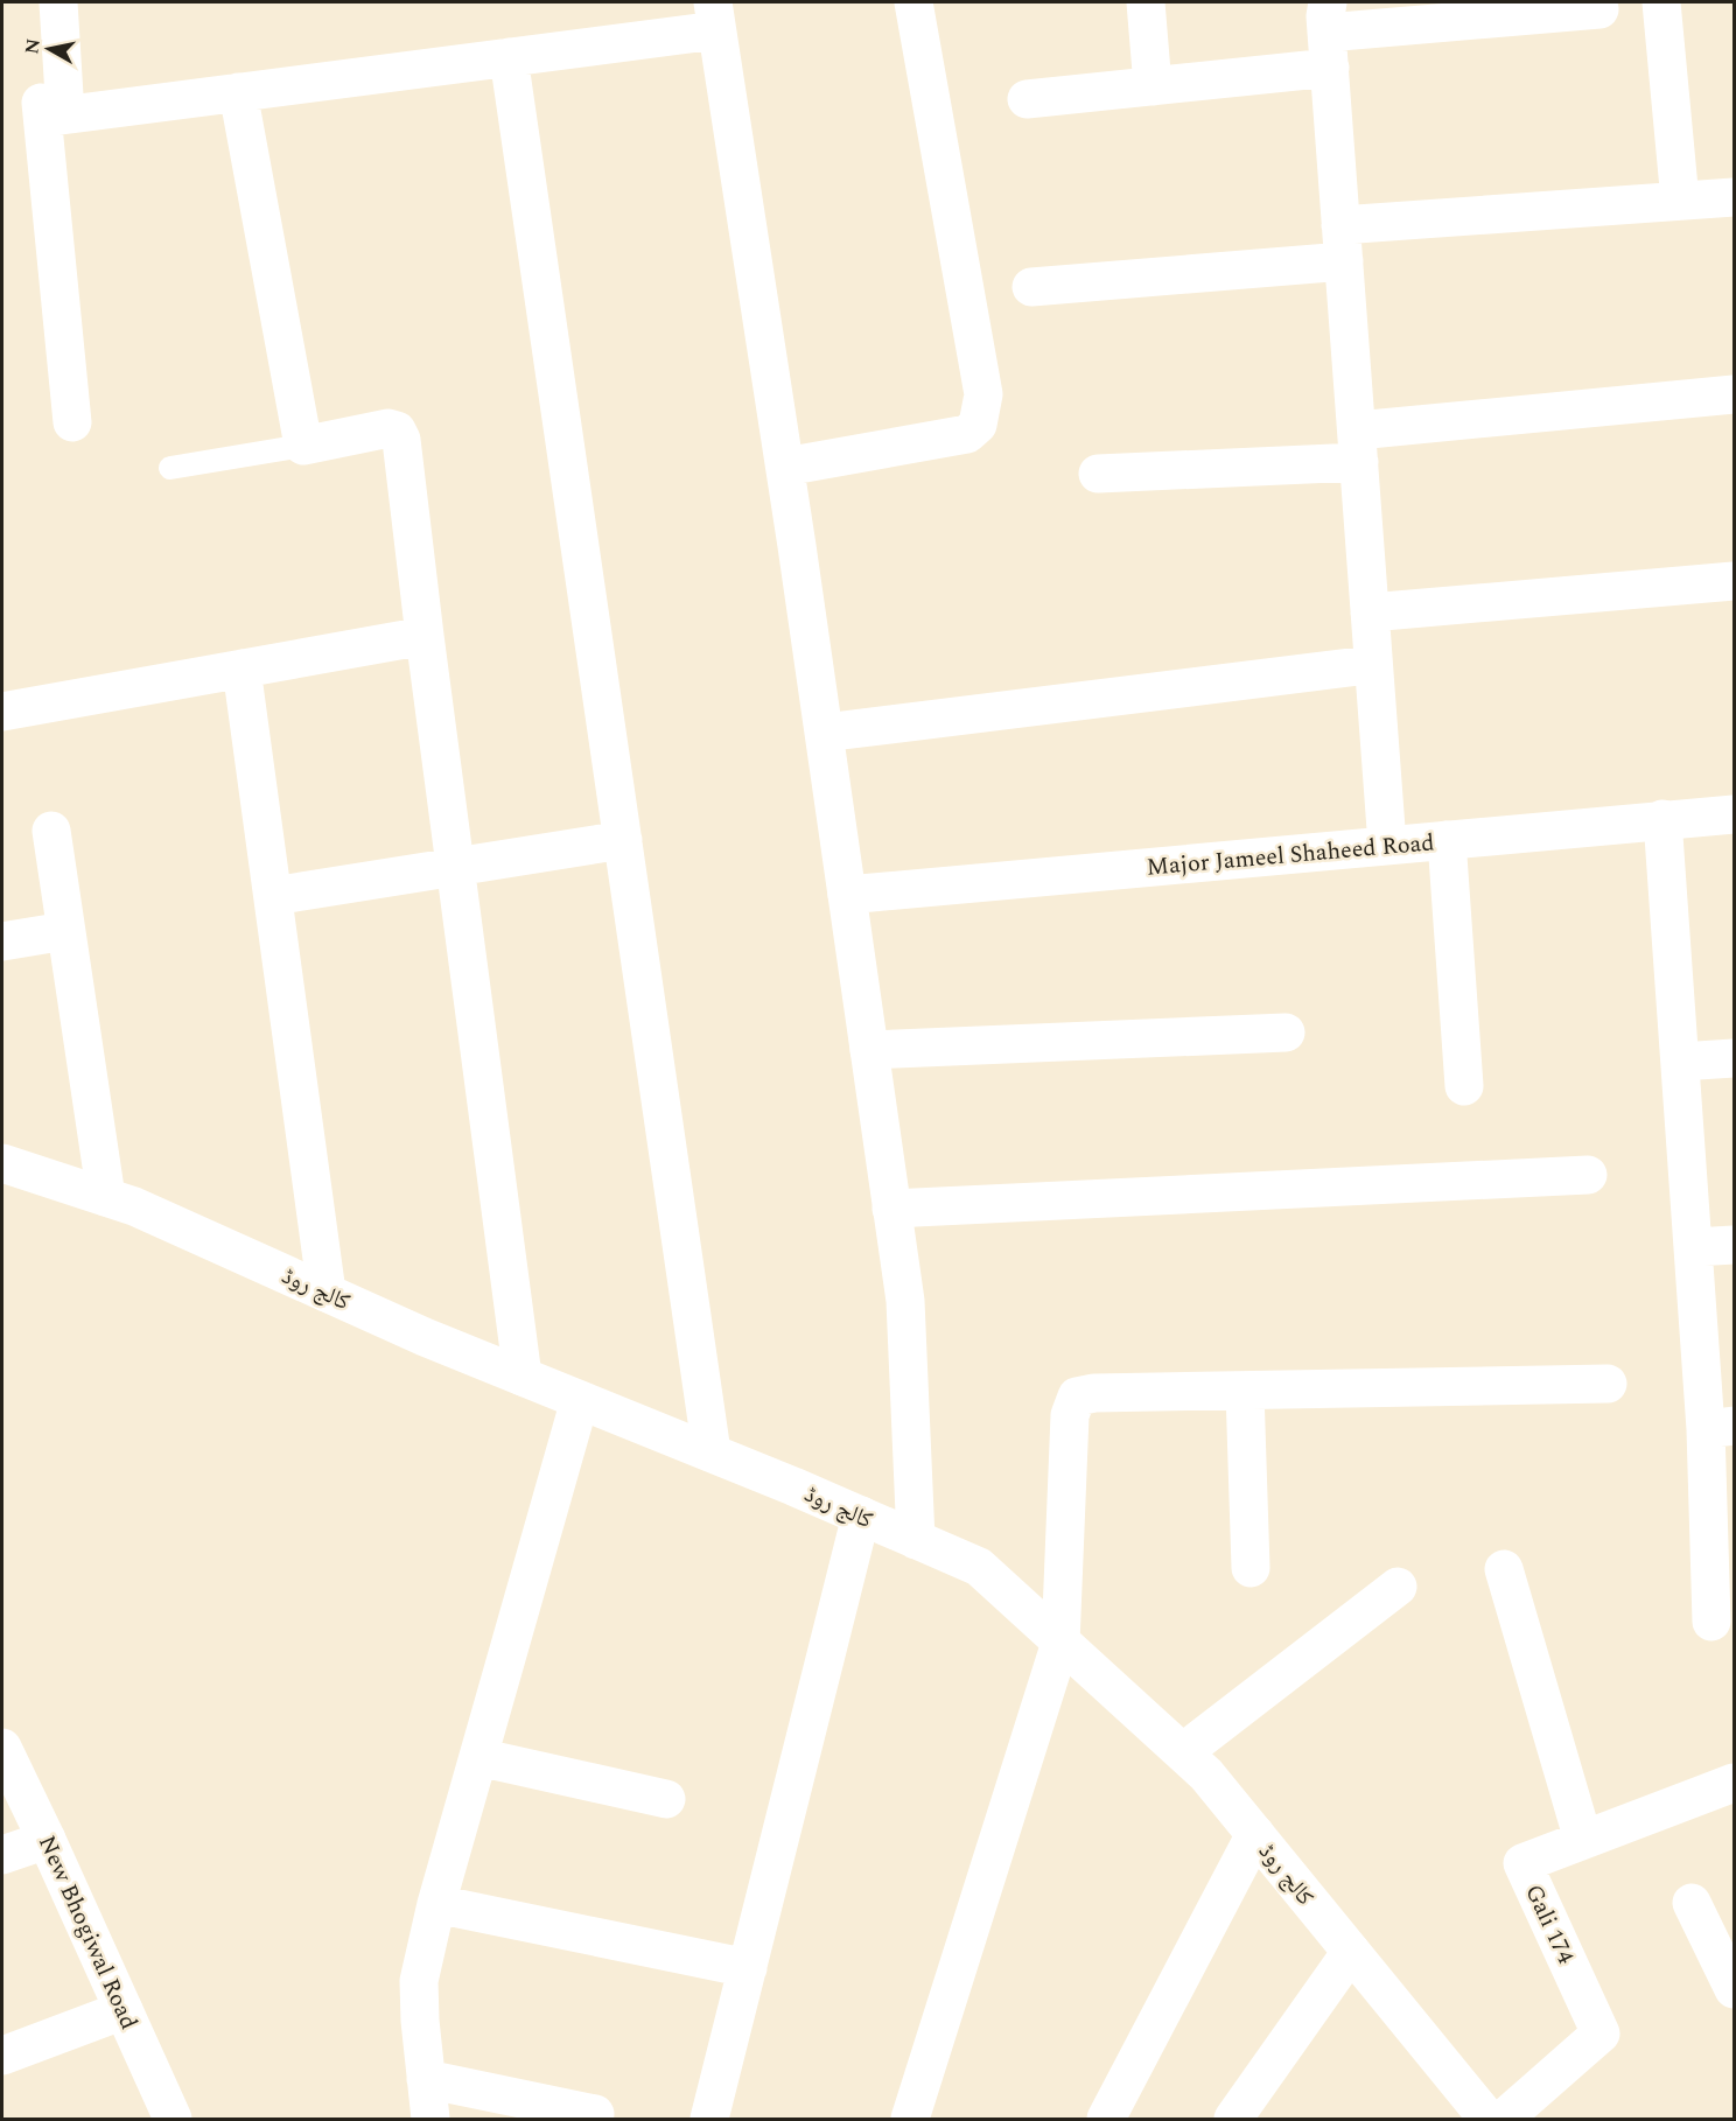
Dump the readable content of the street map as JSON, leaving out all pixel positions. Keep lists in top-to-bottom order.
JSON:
{
  "streets": {
    "street": [
      "Major Jameel Shaheed Road",
      "کالج روڈ",
      "Gali 174",
      "New Bhogiwal Road"
    ]
  },
  "north": "left"
}
